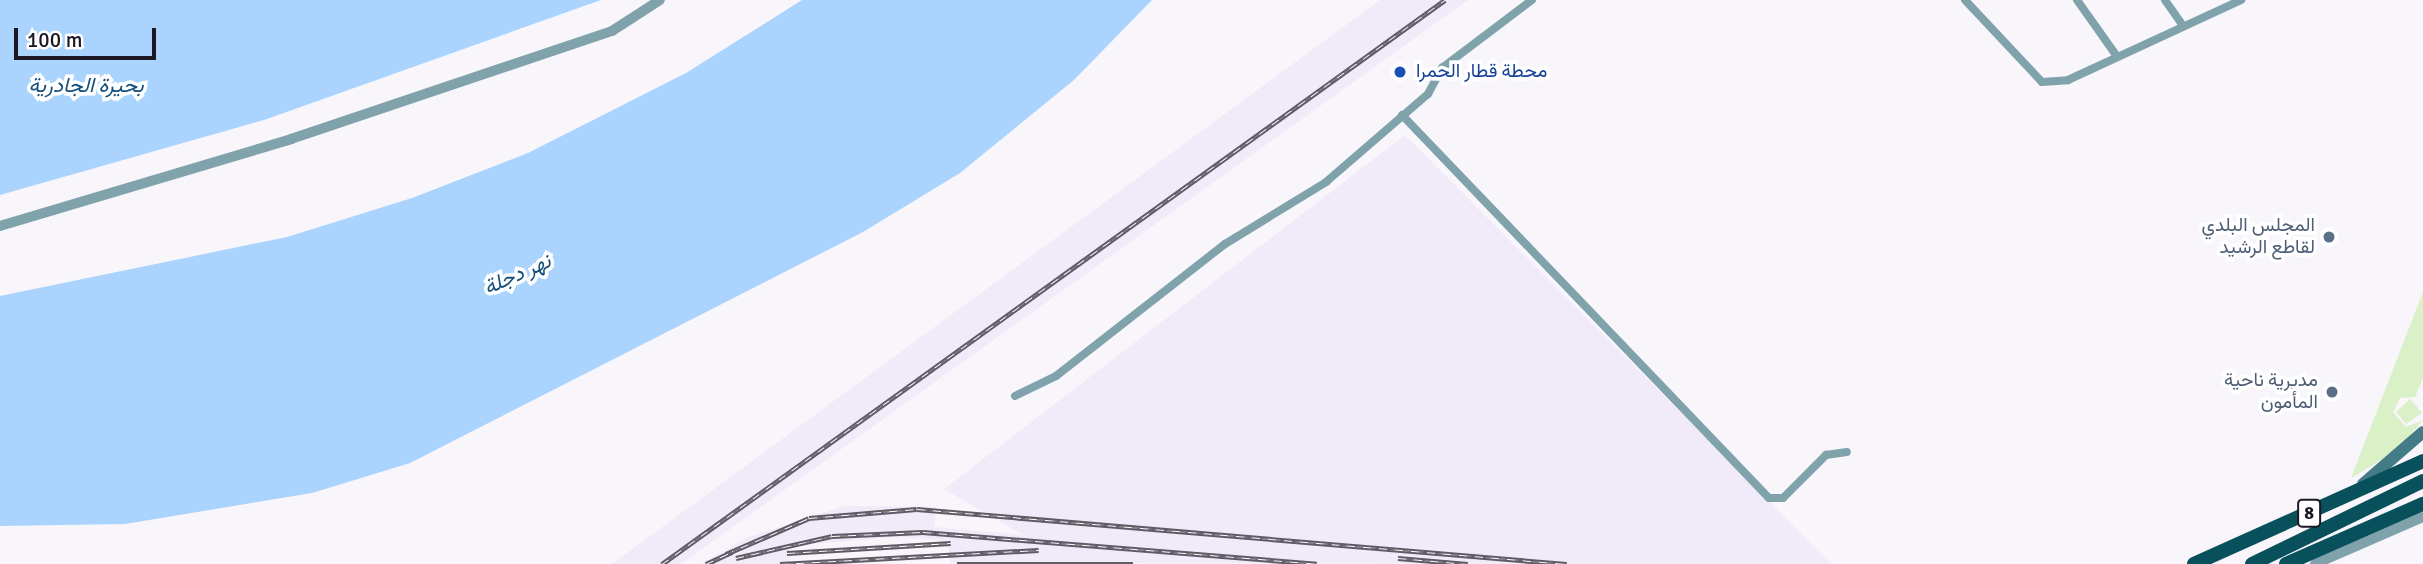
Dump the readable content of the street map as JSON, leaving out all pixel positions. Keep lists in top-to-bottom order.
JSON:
{
  "streets": {
    "highway": ["8"]
  },
  "water": ["بحيرة الجادرية", "نهر دجلة"],
  "places": ["محطة قطار الحمرا", "المجلس البلدي لقاطع الرشيد", "مديرية ناحية المأمون"],
  "scale_bar": "100 m"
}
